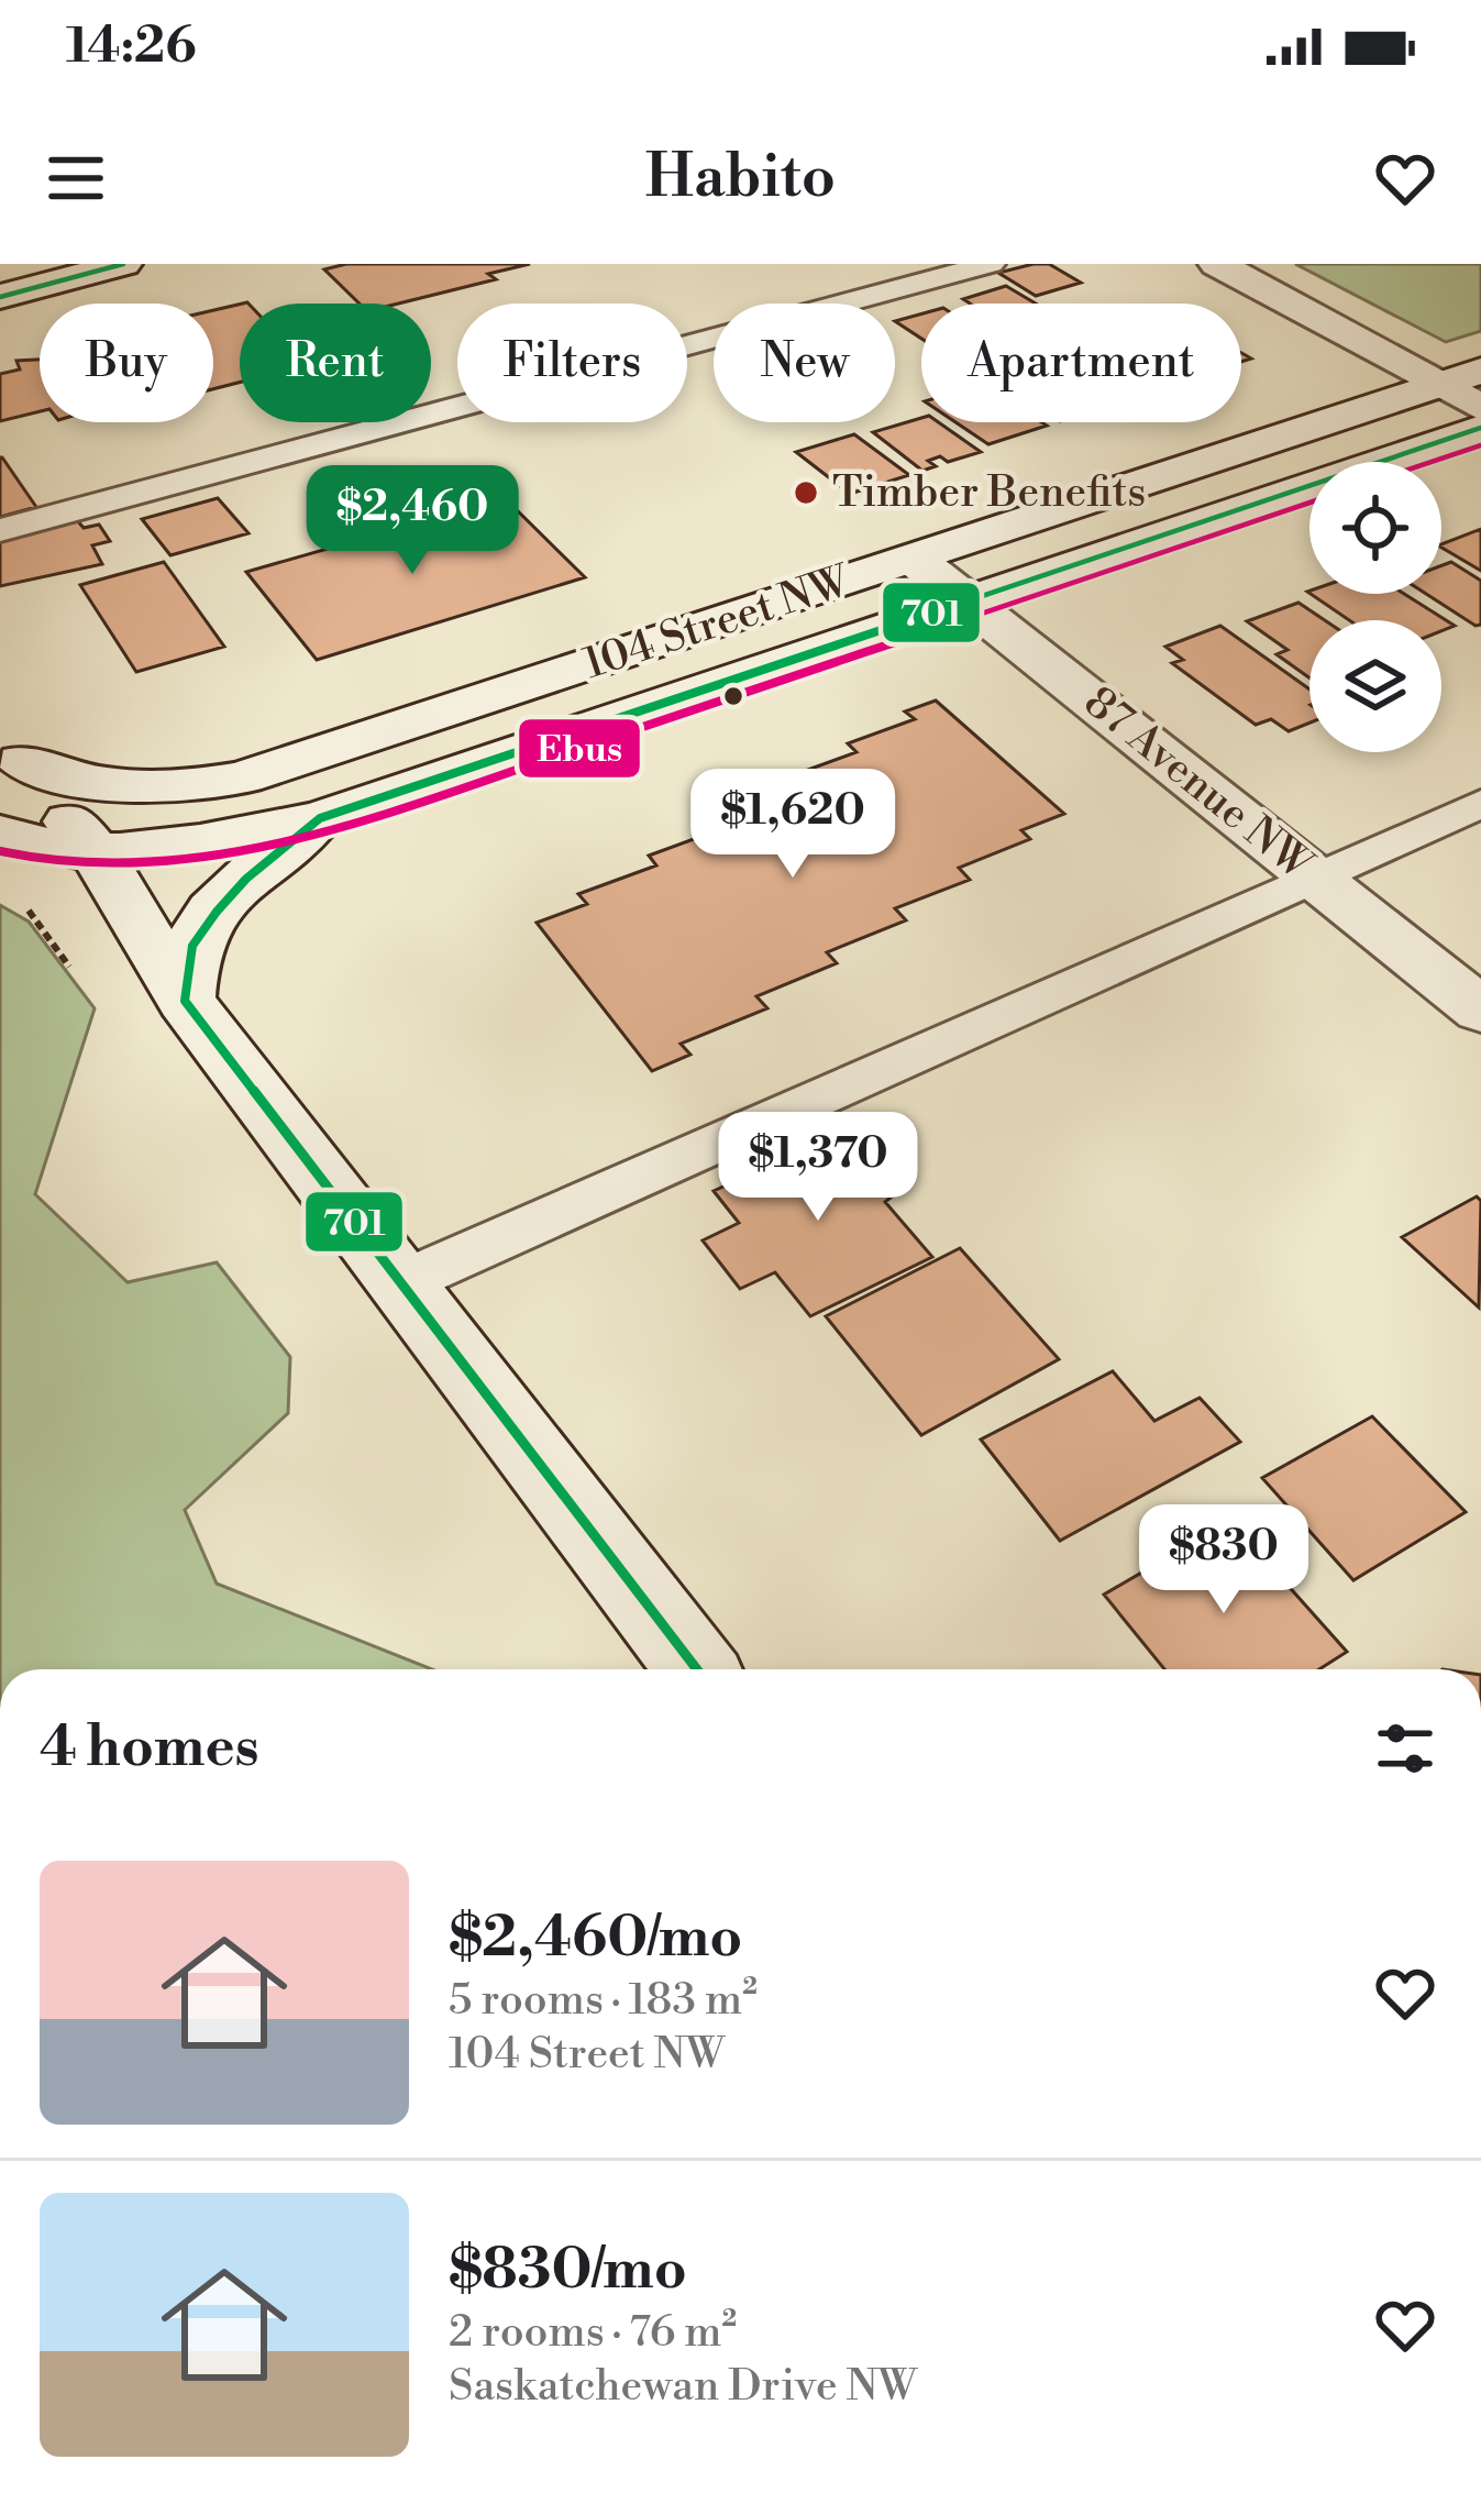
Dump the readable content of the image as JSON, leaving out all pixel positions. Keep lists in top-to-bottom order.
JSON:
{
  "streets": {
    "main road": ["104 Street NW", "87 Avenue NW"]
  },
  "crossings": [
    ["104 Street NW", "87 Avenue NW"]
  ],
  "places": ["Timber Benefits"],
  "lines": ["transit line 701", "transit line Ebus"],
  "page": {
    "status": "14:26",
    "header": "Habito",
    "chip": [
      "Buy",
      "Rent",
      "Filters",
      "New",
      "Apartment"
    ],
    "price": [
      "$2,460",
      "$1,620",
      "$1,370",
      "$830"
    ],
    "heading": "4 homes",
    "list": [
      {
        "name": "$2,460/mo",
        "note": "5 rooms · 183 m² · 104 Street NW"
      },
      {
        "name": "$830/mo",
        "note": "2 rooms · 76 m² · Saskatchewan Drive NW"
      }
    ]
  }
}
